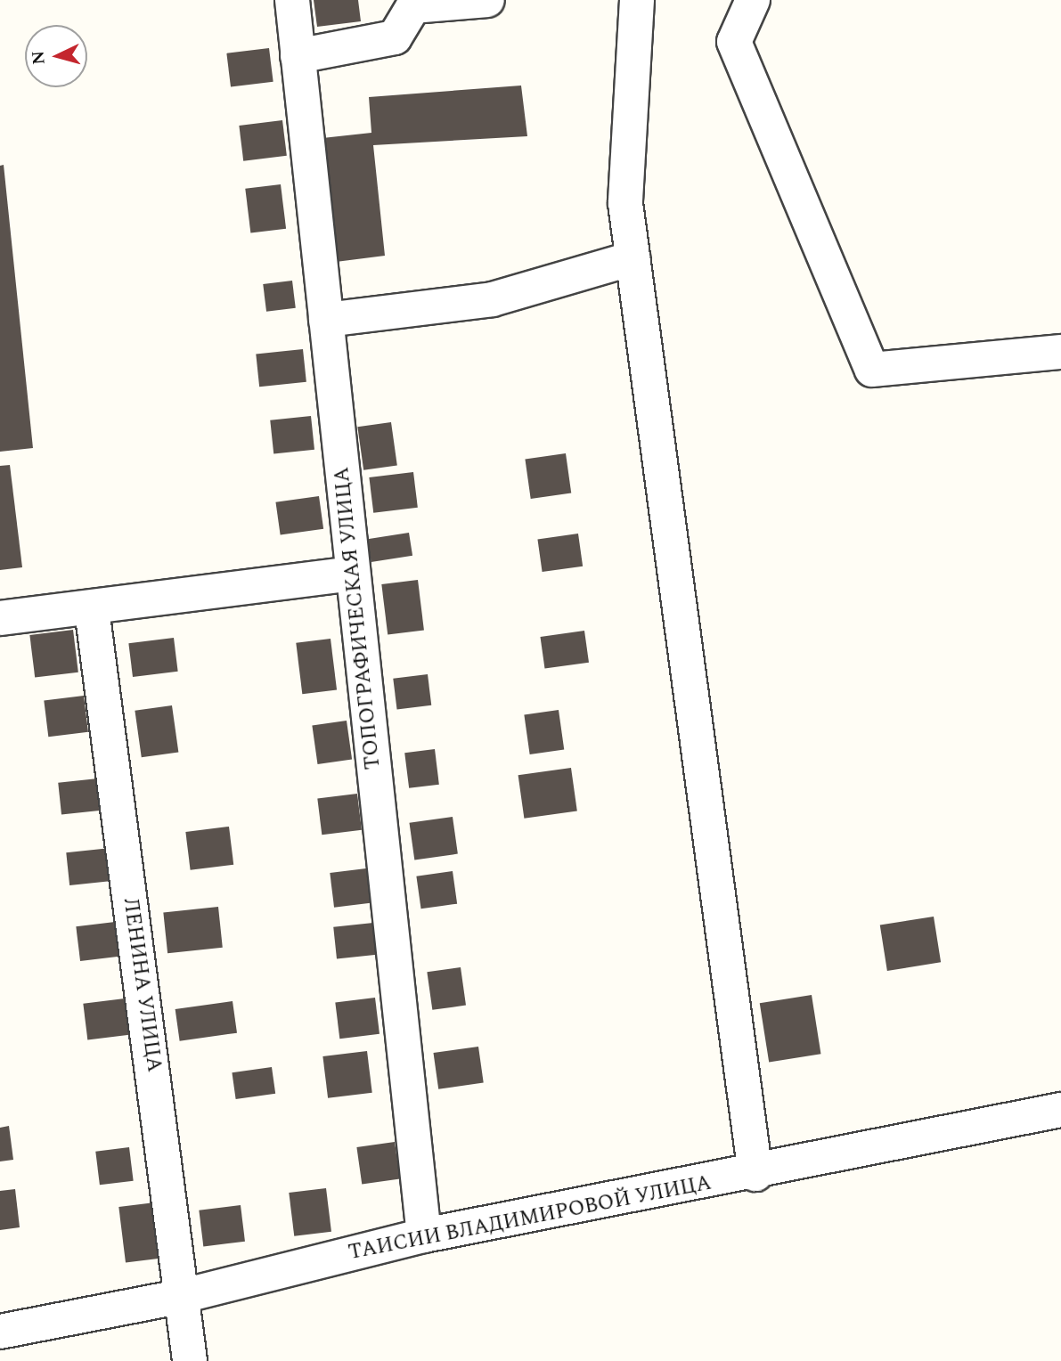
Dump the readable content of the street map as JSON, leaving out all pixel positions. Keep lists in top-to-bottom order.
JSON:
{
  "streets": {
    "street": ["ТОПОГРАФИЧЕСКАЯ УЛИЦА", "ЛЕНИНА УЛИЦА", "ТАИСИИ ВЛАДИМИРОВОЙ УЛИЦА"]
  },
  "crossings": [
    ["ТОПОГРАФИЧЕСКАЯ УЛИЦА", "ТАИСИИ ВЛАДИМИРОВОЙ УЛИЦА"],
    ["ЛЕНИНА УЛИЦА", "ТАИСИИ ВЛАДИМИРОВОЙ УЛИЦА"]
  ],
  "north": "left"
}
